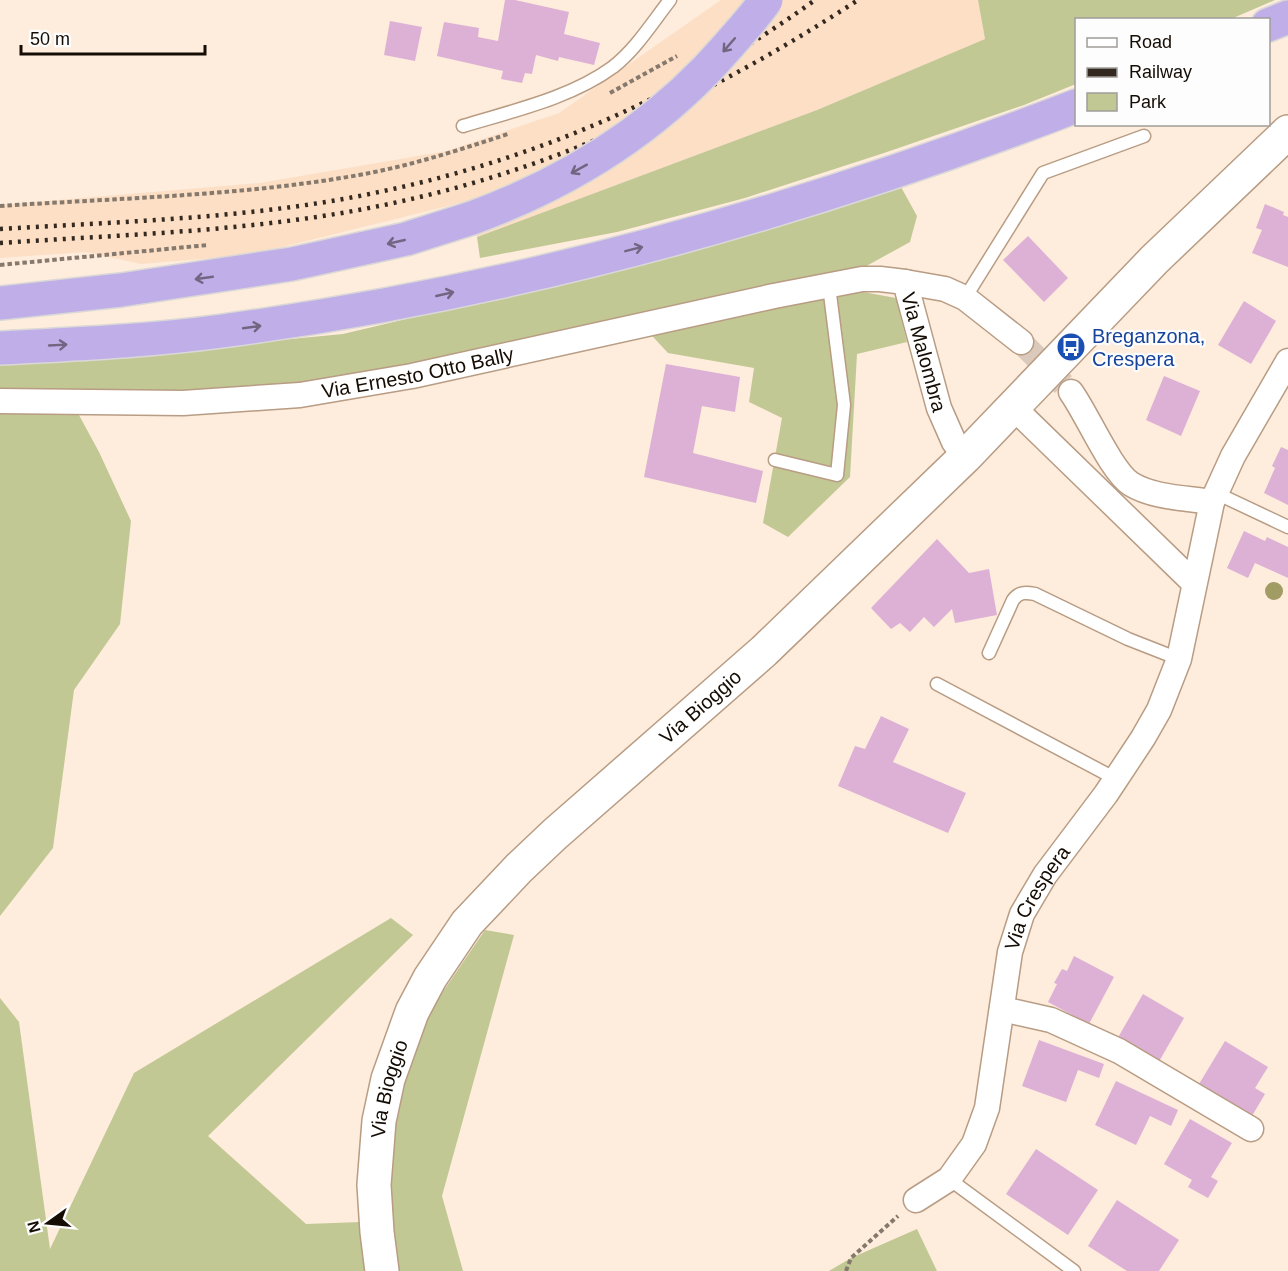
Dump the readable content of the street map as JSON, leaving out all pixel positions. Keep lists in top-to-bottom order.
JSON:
{
  "streets": {
    "main road": ["Via Bioggio"],
    "street": ["Via Malombra", "Via Ernesto Otto Bally", "Via Crespera"]
  },
  "crossings": [
    ["Via Malombra", "Via Ernesto Otto Bally"],
    ["Via Malombra", "Via Bioggio"]
  ],
  "places": {
    "bus stop": ["Breganzona, Crespera"]
  },
  "legend": ["Road", "Railway", "Park"],
  "scale_bar": "50 m",
  "north": "left"
}
